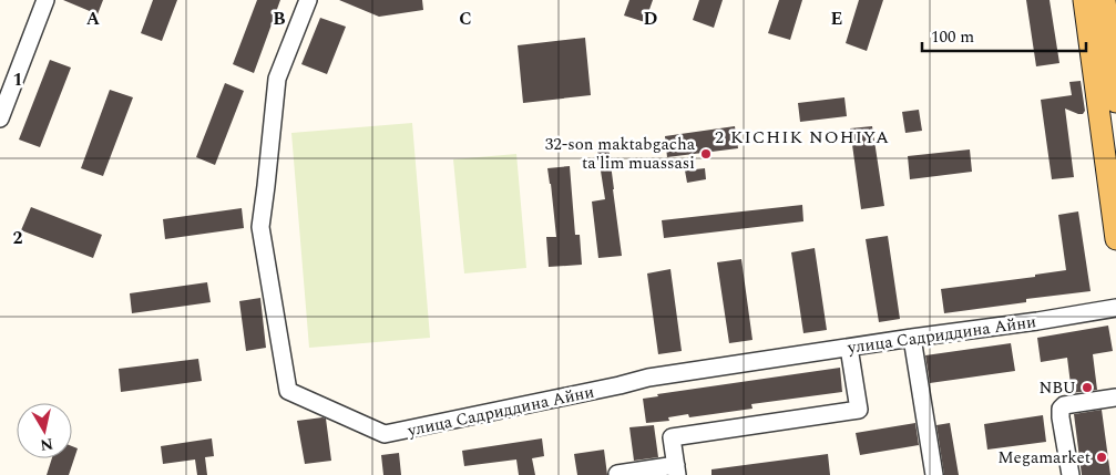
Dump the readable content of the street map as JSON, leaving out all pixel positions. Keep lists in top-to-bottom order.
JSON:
{
  "streets": {
    "street": ["улица Садриддина Айни"]
  },
  "districts": ["2 KICHIK NOHIYA"],
  "places": ["32-son maktabgacha ta'lim muassasi", "NBU", "Megamarket"],
  "scale_bar": "100 m",
  "north": "bottom",
  "grid": {
    "columns": [
      "A",
      "B",
      "C",
      "D",
      "E"
    ],
    "rows": ["1", "2"]
  }
}
